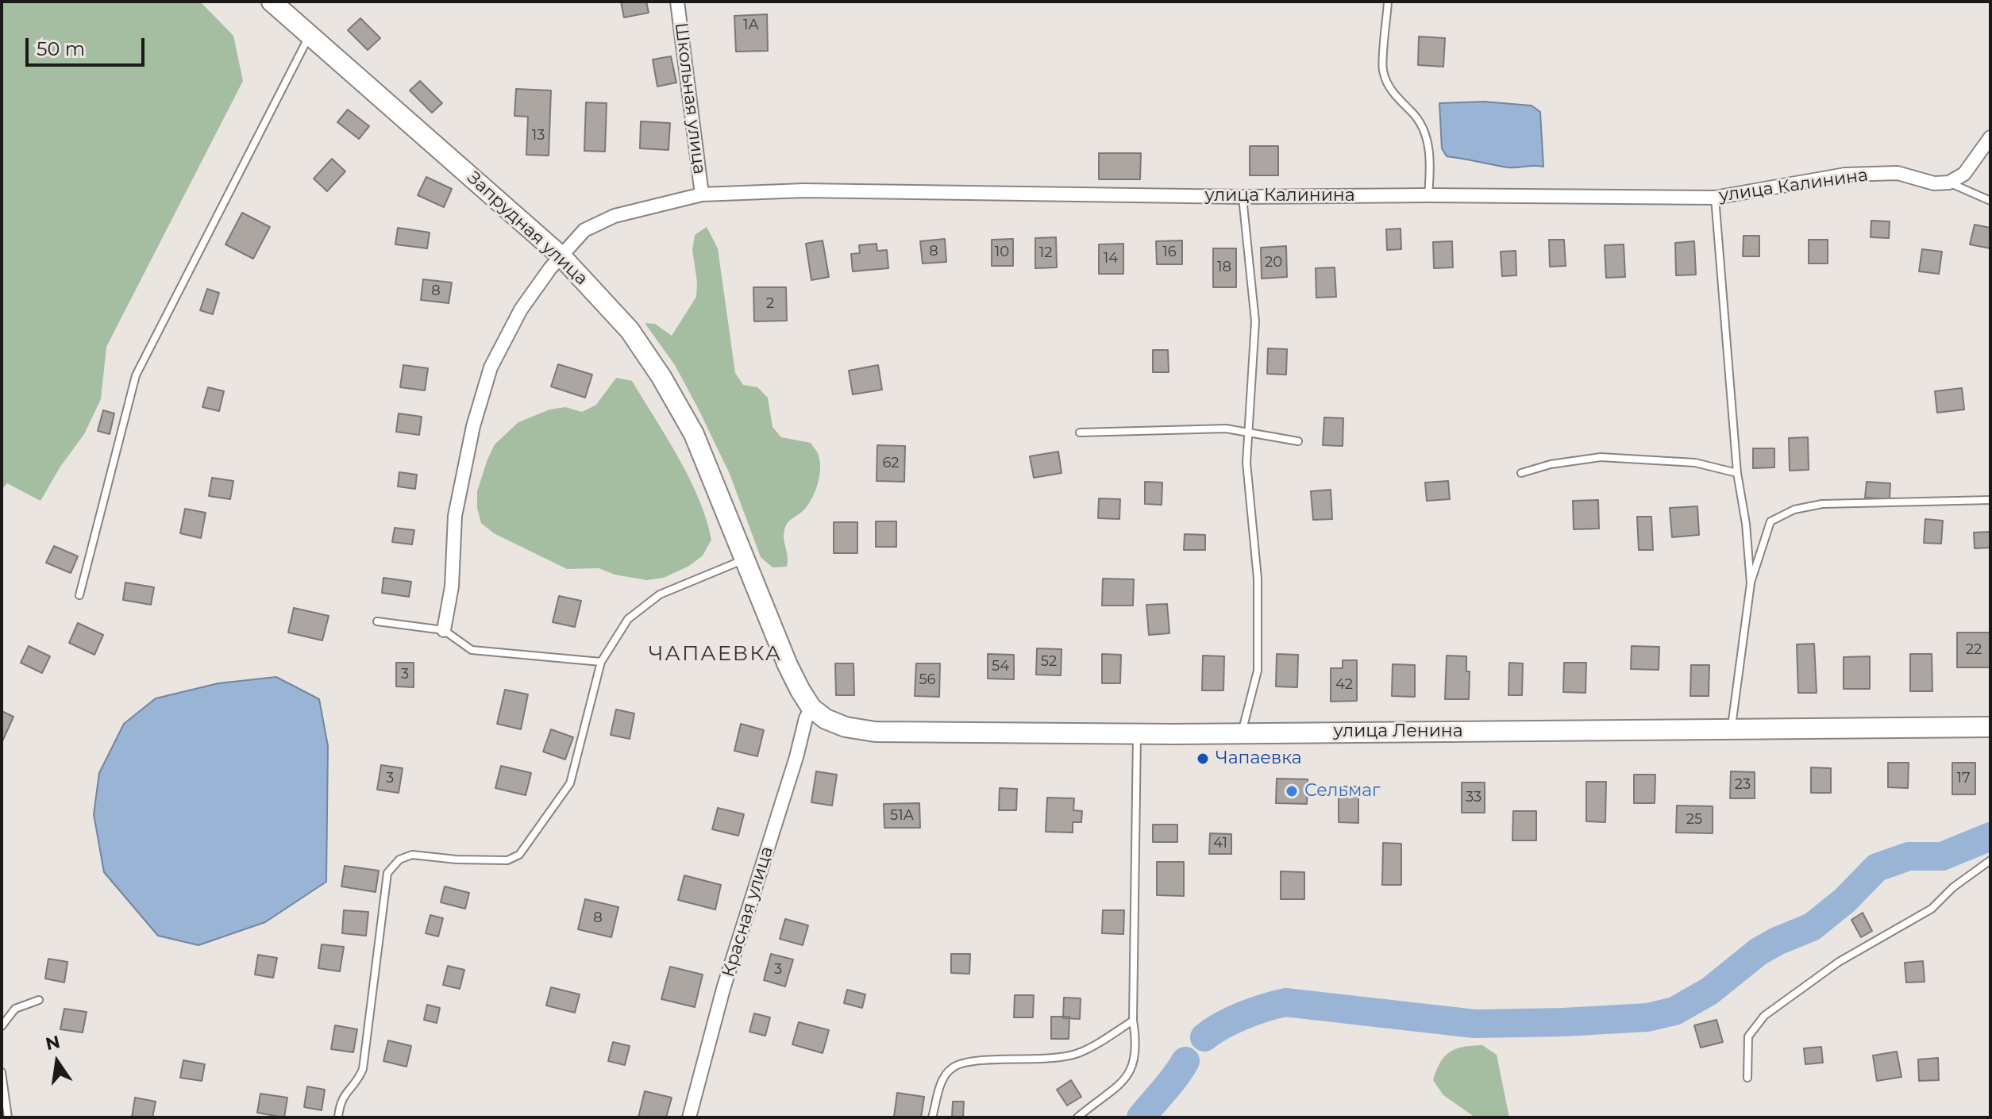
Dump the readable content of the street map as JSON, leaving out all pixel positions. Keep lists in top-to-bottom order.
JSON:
{
  "streets": {
    "street": [
      "Школьная улица",
      "улица Калинина",
      "Запрудная улица",
      "улица Ленина",
      "Красная улица"
    ]
  },
  "crossings": [
    ["Школьная улица", "улица Калинина"],
    ["улица Калинина", "Запрудная улица"],
    ["Запрудная улица", "улица Ленина"],
    ["Запрудная улица", "Красная улица"],
    ["улица Ленина", "Красная улица"]
  ],
  "districts": ["ЧАПАЕВКА"],
  "places": ["Чапаевка", "Сельмаг"],
  "house_numbers": [
    "1А",
    "13",
    "8",
    "10",
    "16",
    "12",
    "14",
    "20",
    "18",
    "8",
    "2",
    "62",
    "22",
    "52",
    "54",
    "3",
    "56",
    "42",
    "3",
    "17",
    "23",
    "33",
    "51А",
    "25",
    "41",
    "8",
    "3"
  ],
  "scale_bar": "50 m",
  "north": "top"
}
